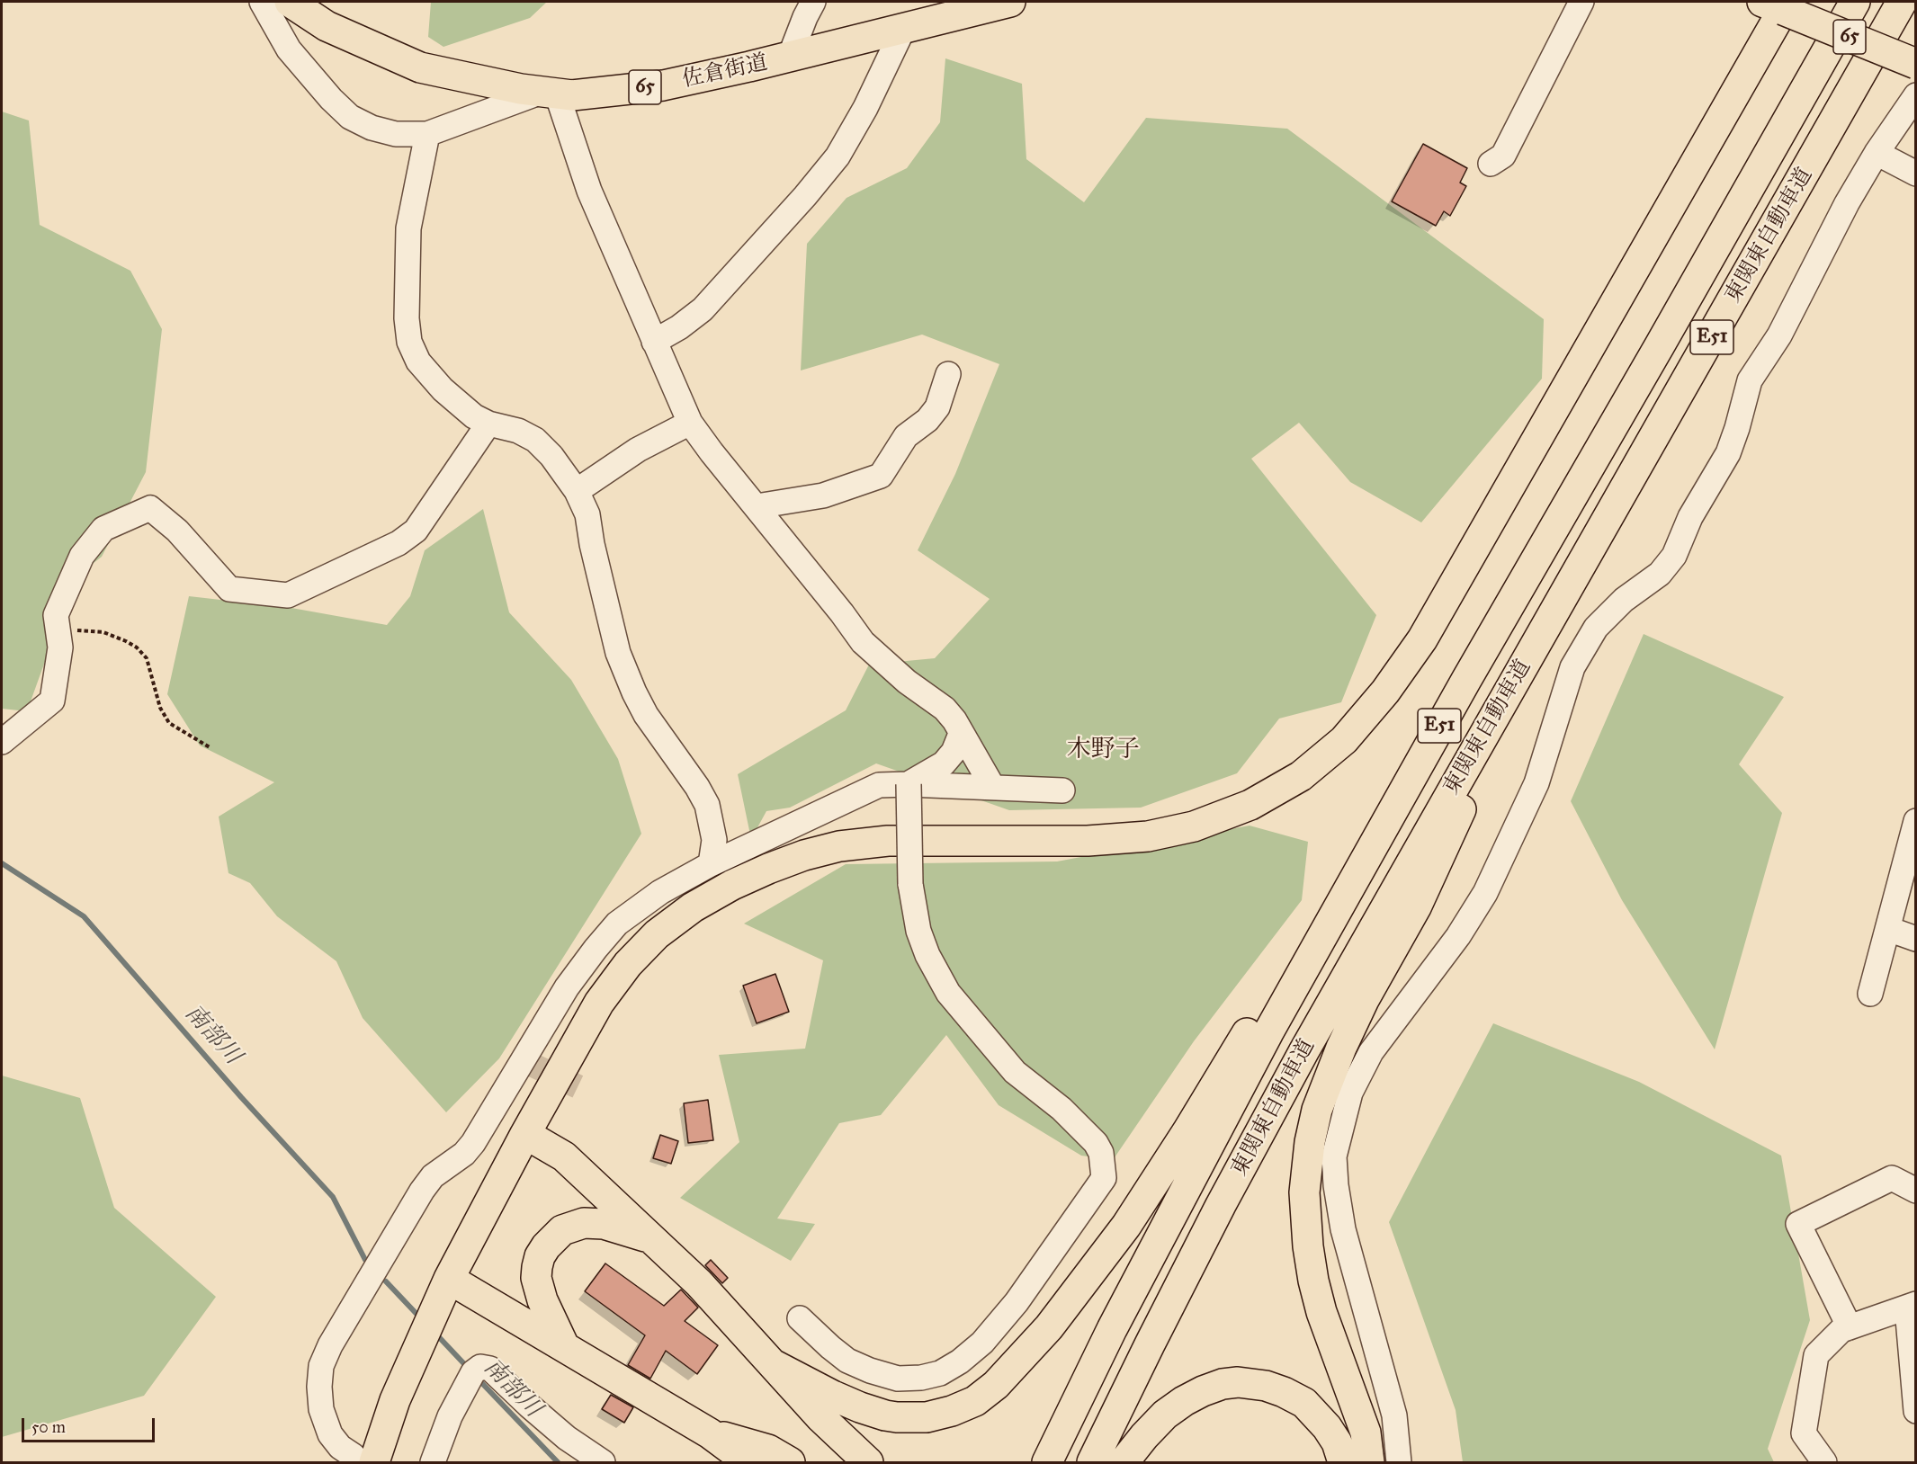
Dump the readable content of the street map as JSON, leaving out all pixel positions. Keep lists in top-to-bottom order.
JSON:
{
  "streets": {
    "main road": [
      "65",
      "佐倉街道",
      "東関東自動車道",
      "E51"
    ]
  },
  "districts": ["木野子"],
  "water": ["南部川"],
  "scale_bar": "50 m"
}
